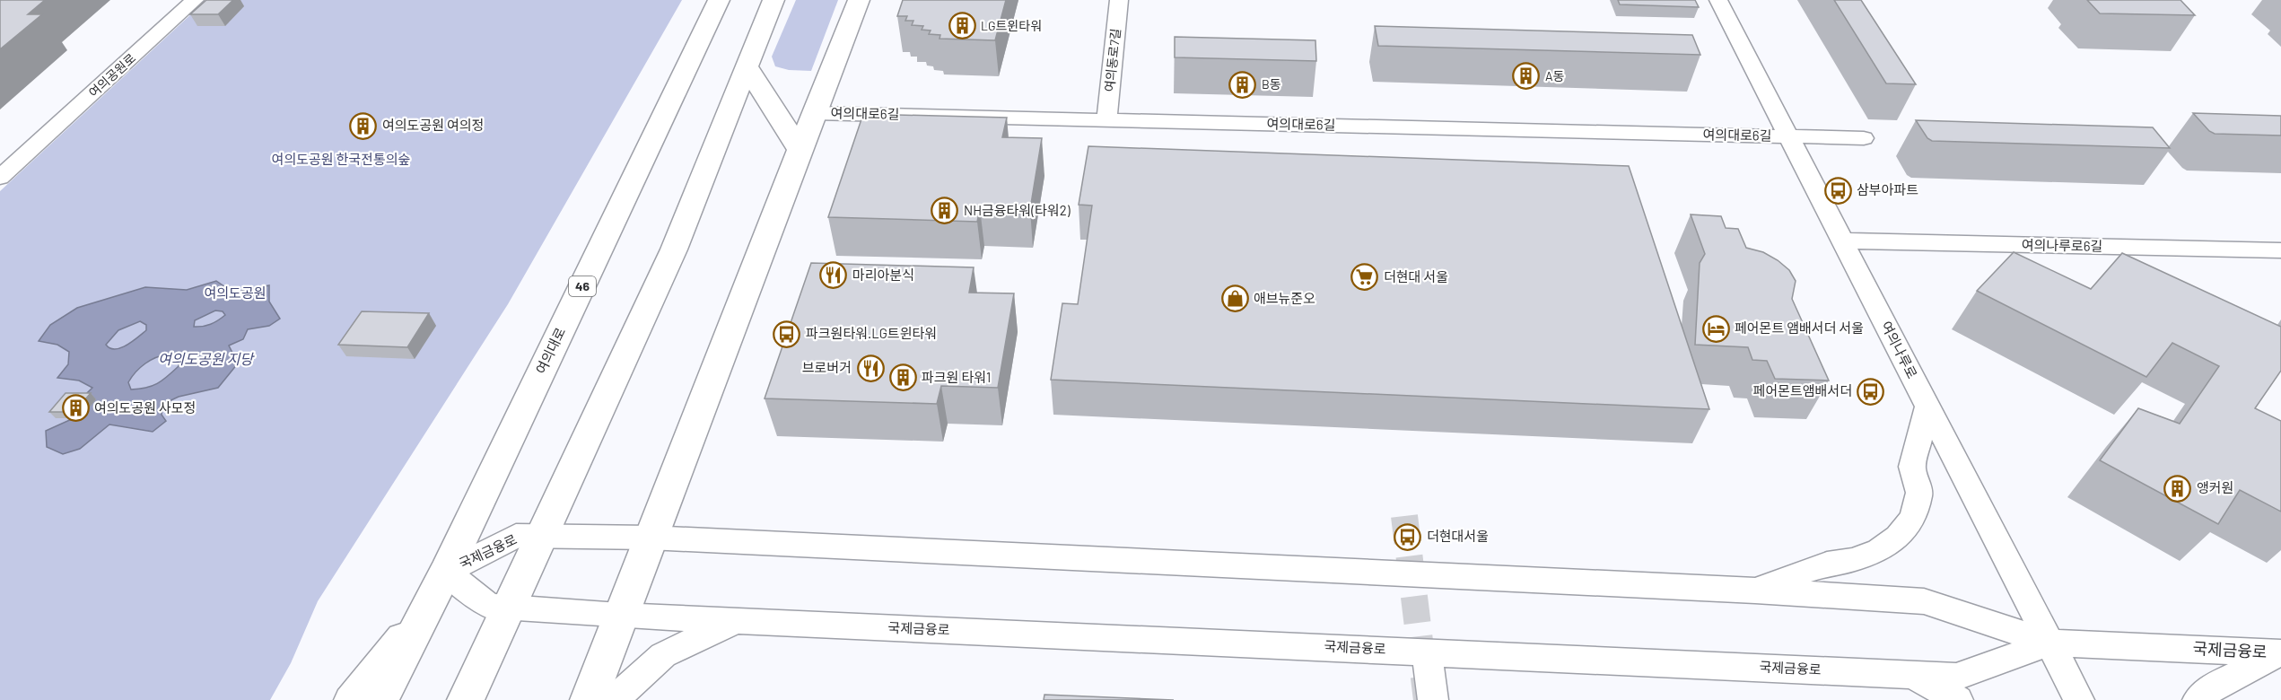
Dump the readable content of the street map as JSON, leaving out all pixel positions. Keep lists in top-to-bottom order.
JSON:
{
  "streets": {
    "main road": ["46", "여의대로"],
    "street": [
      "여의동로7길",
      "여의공원로",
      "여의대로6길",
      "여의나루로6길",
      "여의나루로",
      "국제금융로"
    ]
  },
  "crossings": [
    ["여의동로7길", "여의대로6길"],
    ["여의대로6길", "여의나루로"],
    ["여의나루로6길", "여의나루로"],
    ["여의나루로", "국제금융로"],
    ["여의대로", "국제금융로"]
  ],
  "water": ["여의도공원 지당"],
  "parks": ["여의도공원 한국전통의숲", "여의도공원"],
  "places": {
    "building": [
      "LG트윈타워",
      "A동",
      "B동",
      "여의도공원 여의정",
      "NH금융타워(타워2)",
      "파크원 타워1",
      "여의도공원 사모정",
      "앵커원"
    ],
    "bus stop": [
      "삼부아파트",
      "파크원타워.LG트윈타워",
      "페어몬트앰배서더",
      "더현대서울"
    ],
    "restaurant": ["마리아분식", "브로버거"],
    "supermarket": ["더현대 서울"],
    "shop": ["애브뉴준오"],
    "hotel": ["페어몬트 앰배서더 서울"]
  }
}
